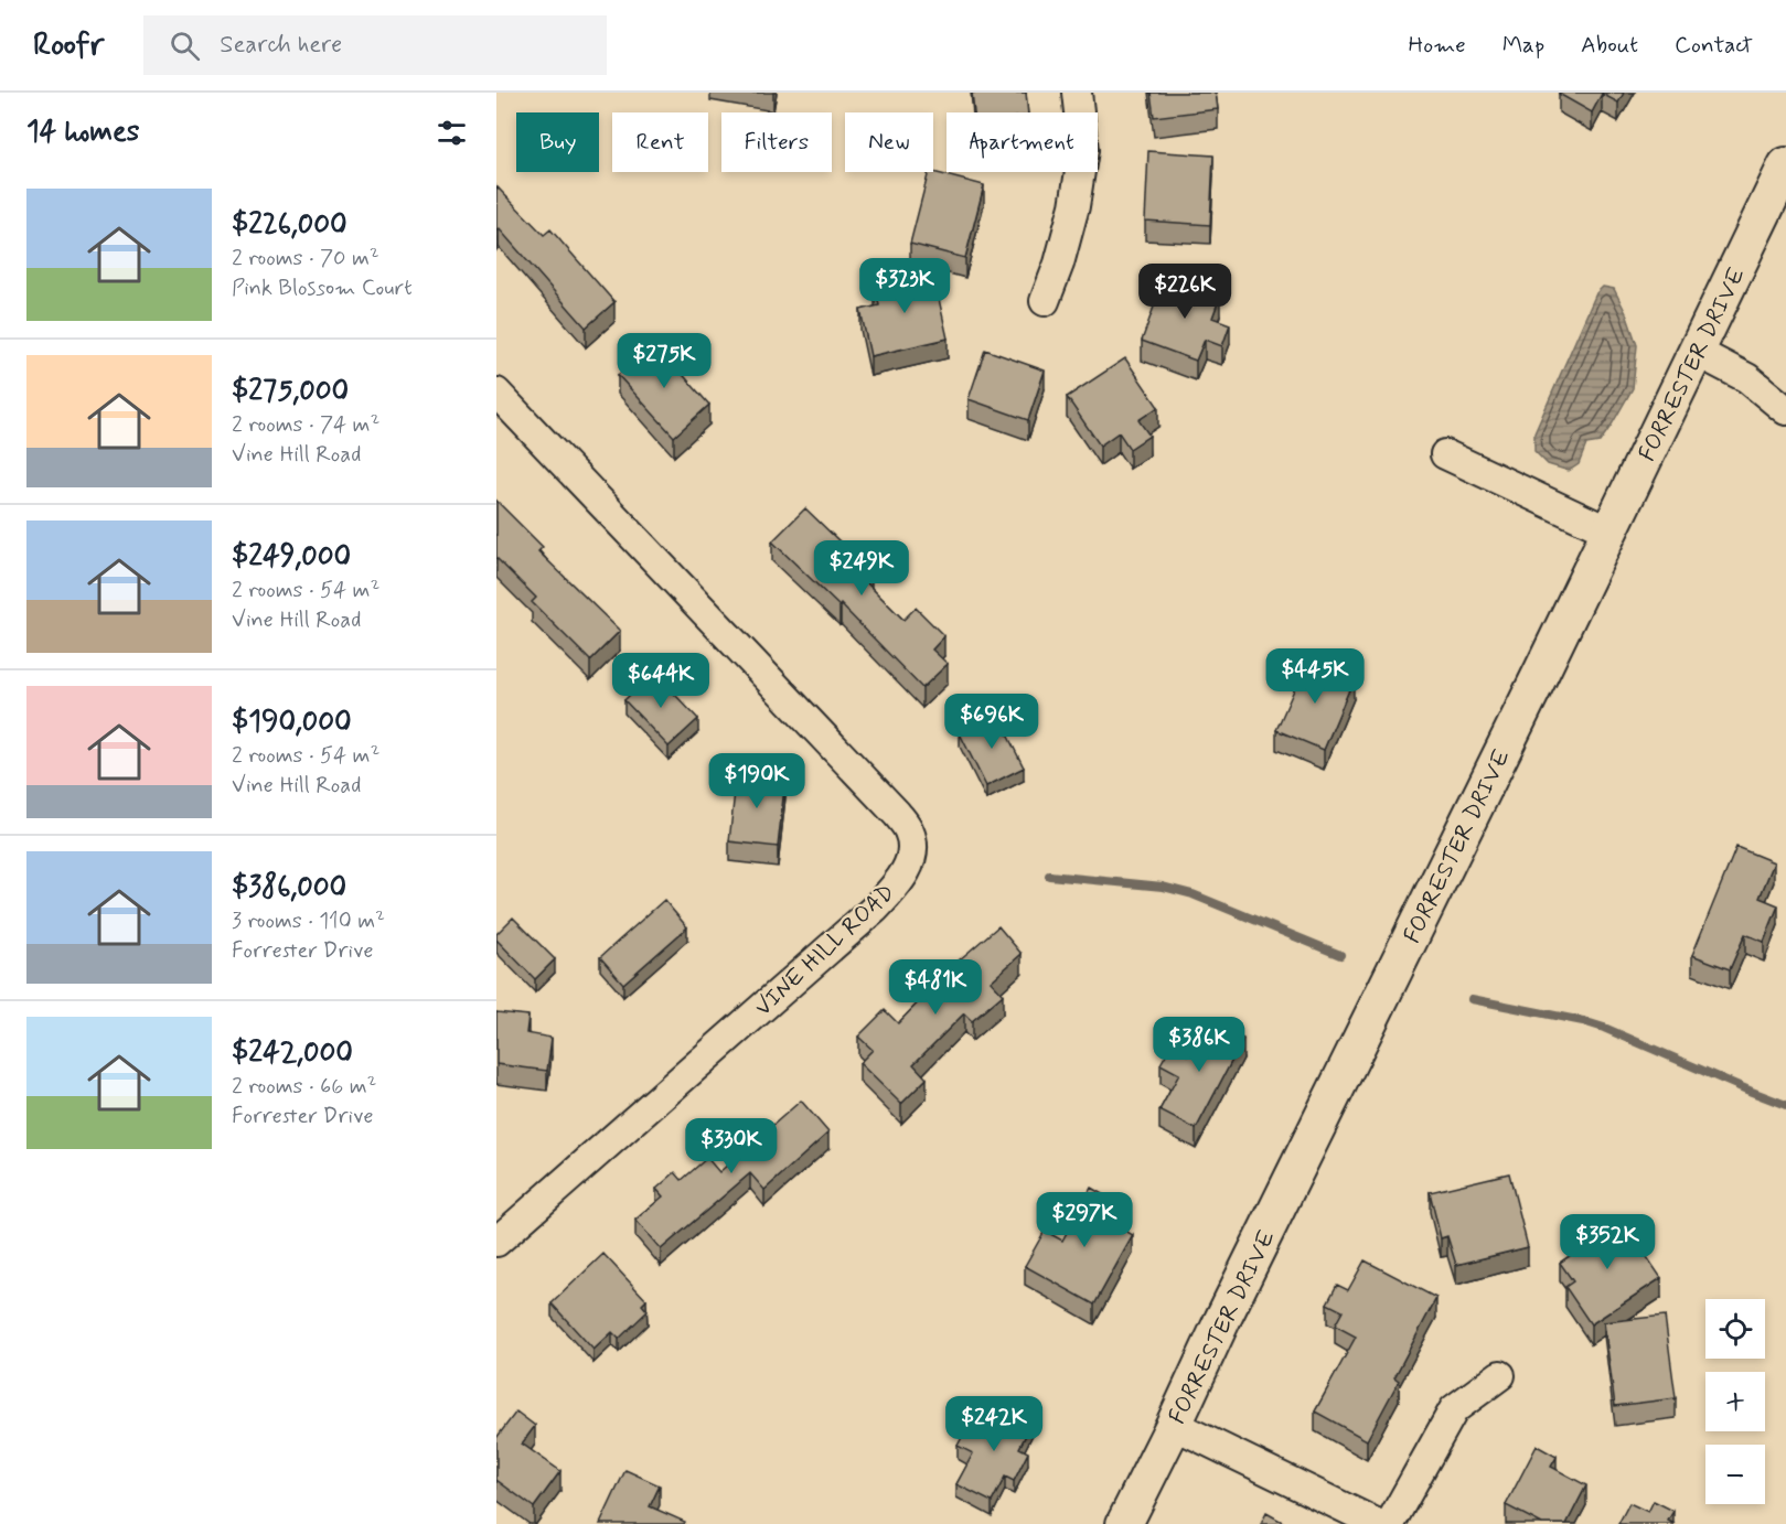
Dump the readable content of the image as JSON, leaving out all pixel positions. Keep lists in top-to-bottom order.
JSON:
{
  "streets": {
    "street": ["FORRESTER DRIVE", "VINE HILL ROAD"]
  },
  "page": {
    "header": "Roofr",
    "search": "Search here",
    "nav": [
      "Home",
      "Map",
      "About",
      "Contact"
    ],
    "heading": "14 homes",
    "chip": [
      "Buy",
      "Rent",
      "Filters",
      "New",
      "Apartment"
    ],
    "list": [
      {
        "name": "$226,000",
        "note": "2 rooms · 70 m² · Pink Blossom Court"
      },
      {
        "name": "$275,000",
        "note": "2 rooms · 74 m² · Vine Hill Road"
      },
      {
        "name": "$249,000",
        "note": "2 rooms · 54 m² · Vine Hill Road"
      },
      {
        "name": "$190,000",
        "note": "2 rooms · 54 m² · Vine Hill Road"
      },
      {
        "name": "$386,000",
        "note": "3 rooms · 110 m² · Forrester Drive"
      },
      {
        "name": "$242,000",
        "note": "2 rooms · 66 m² · Forrester Drive"
      }
    ],
    "price": [
      "$323K",
      "$226K",
      "$275K",
      "$249K",
      "$445K",
      "$644K",
      "$696K",
      "$190K",
      "$481K",
      "$386K",
      "$330K",
      "$297K",
      "$352K",
      "$242K"
    ],
    "map_buttons": ["+", "−"]
  }
}
